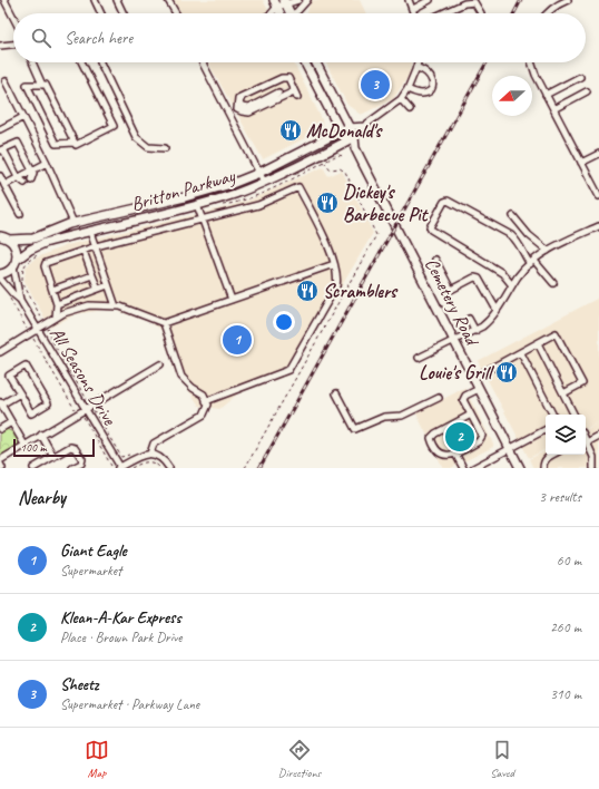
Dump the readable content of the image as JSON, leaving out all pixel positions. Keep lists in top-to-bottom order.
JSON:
{
  "streets": {
    "main road": ["Britton Parkway", "Cemetery Road"],
    "street": ["All Seasons Drive"]
  },
  "crossings": [
    ["Britton Parkway", "Cemetery Road"],
    ["Britton Parkway", "All Seasons Drive"]
  ],
  "places": {
    "restaurant": [
      "McDonald's",
      "Dickey's Barbecue Pit",
      "Scramblers",
      "Louie's Grill"
    ]
  },
  "scale_bar": "100 m",
  "north": "left",
  "page": {
    "search": "Search here",
    "pins": ["3", "1", "2"],
    "scale": "100 m",
    "heading": ["Nearby", "3 results"],
    "list": [
      {
        "mark": "1",
        "name": "Giant Eagle",
        "note": "Supermarket",
        "value": "60 m"
      },
      {
        "mark": "2",
        "name": "Klean-A-Kar Express",
        "note": "Place · Brown Park Drive",
        "value": "260 m"
      },
      {
        "mark": "3",
        "name": "Sheetz",
        "note": "Supermarket · Parkway Lane",
        "value": "310 m"
      }
    ],
    "nav": ["Map", "Directions", "Saved"]
  }
}
